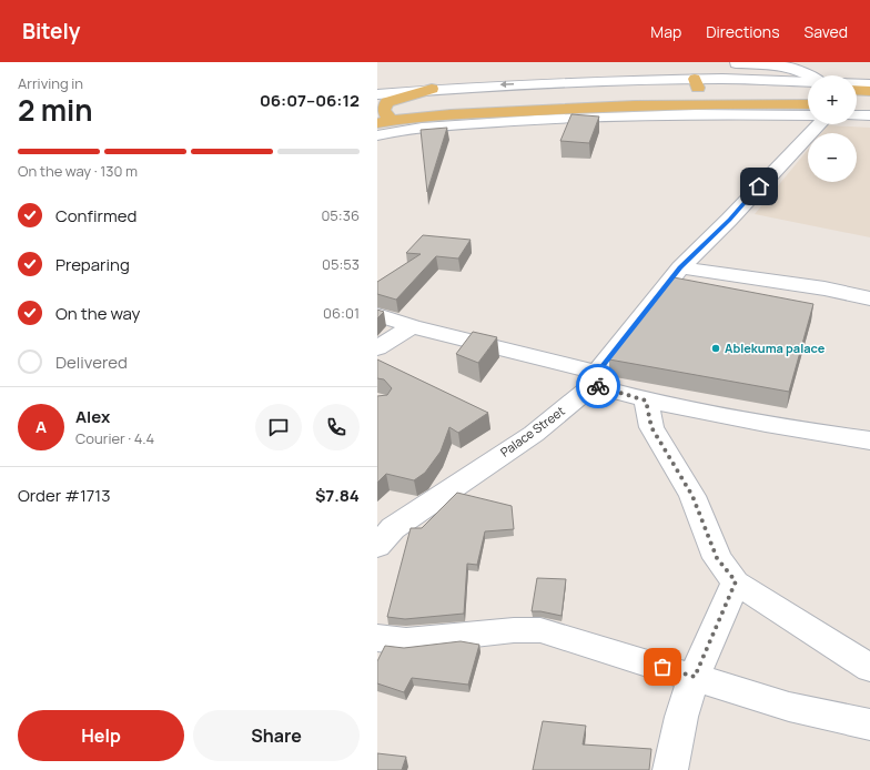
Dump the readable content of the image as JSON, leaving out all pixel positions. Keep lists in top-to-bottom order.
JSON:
{
  "streets": {
    "street": ["Palace Street"]
  },
  "places": ["Ablekuma palace"],
  "page": {
    "header": "Bitely",
    "nav": ["Map", "Directions", "Saved"],
    "heading": ["2 min", "Arriving in", "06:07–06:12"],
    "panel": [
      "Alex",
      "Courier · 4.4",
      "Order #1713",
      "$7.84"
    ],
    "map_buttons": ["+", "−"],
    "bar": "On the way · 130 m",
    "list": [
      ["Confirmed", "05:36"],
      ["Preparing", "05:53"],
      ["On the way", "06:01"],
      "Delivered"
    ],
    "round": "A",
    "buttons": ["Help", "Share"]
  }
}
